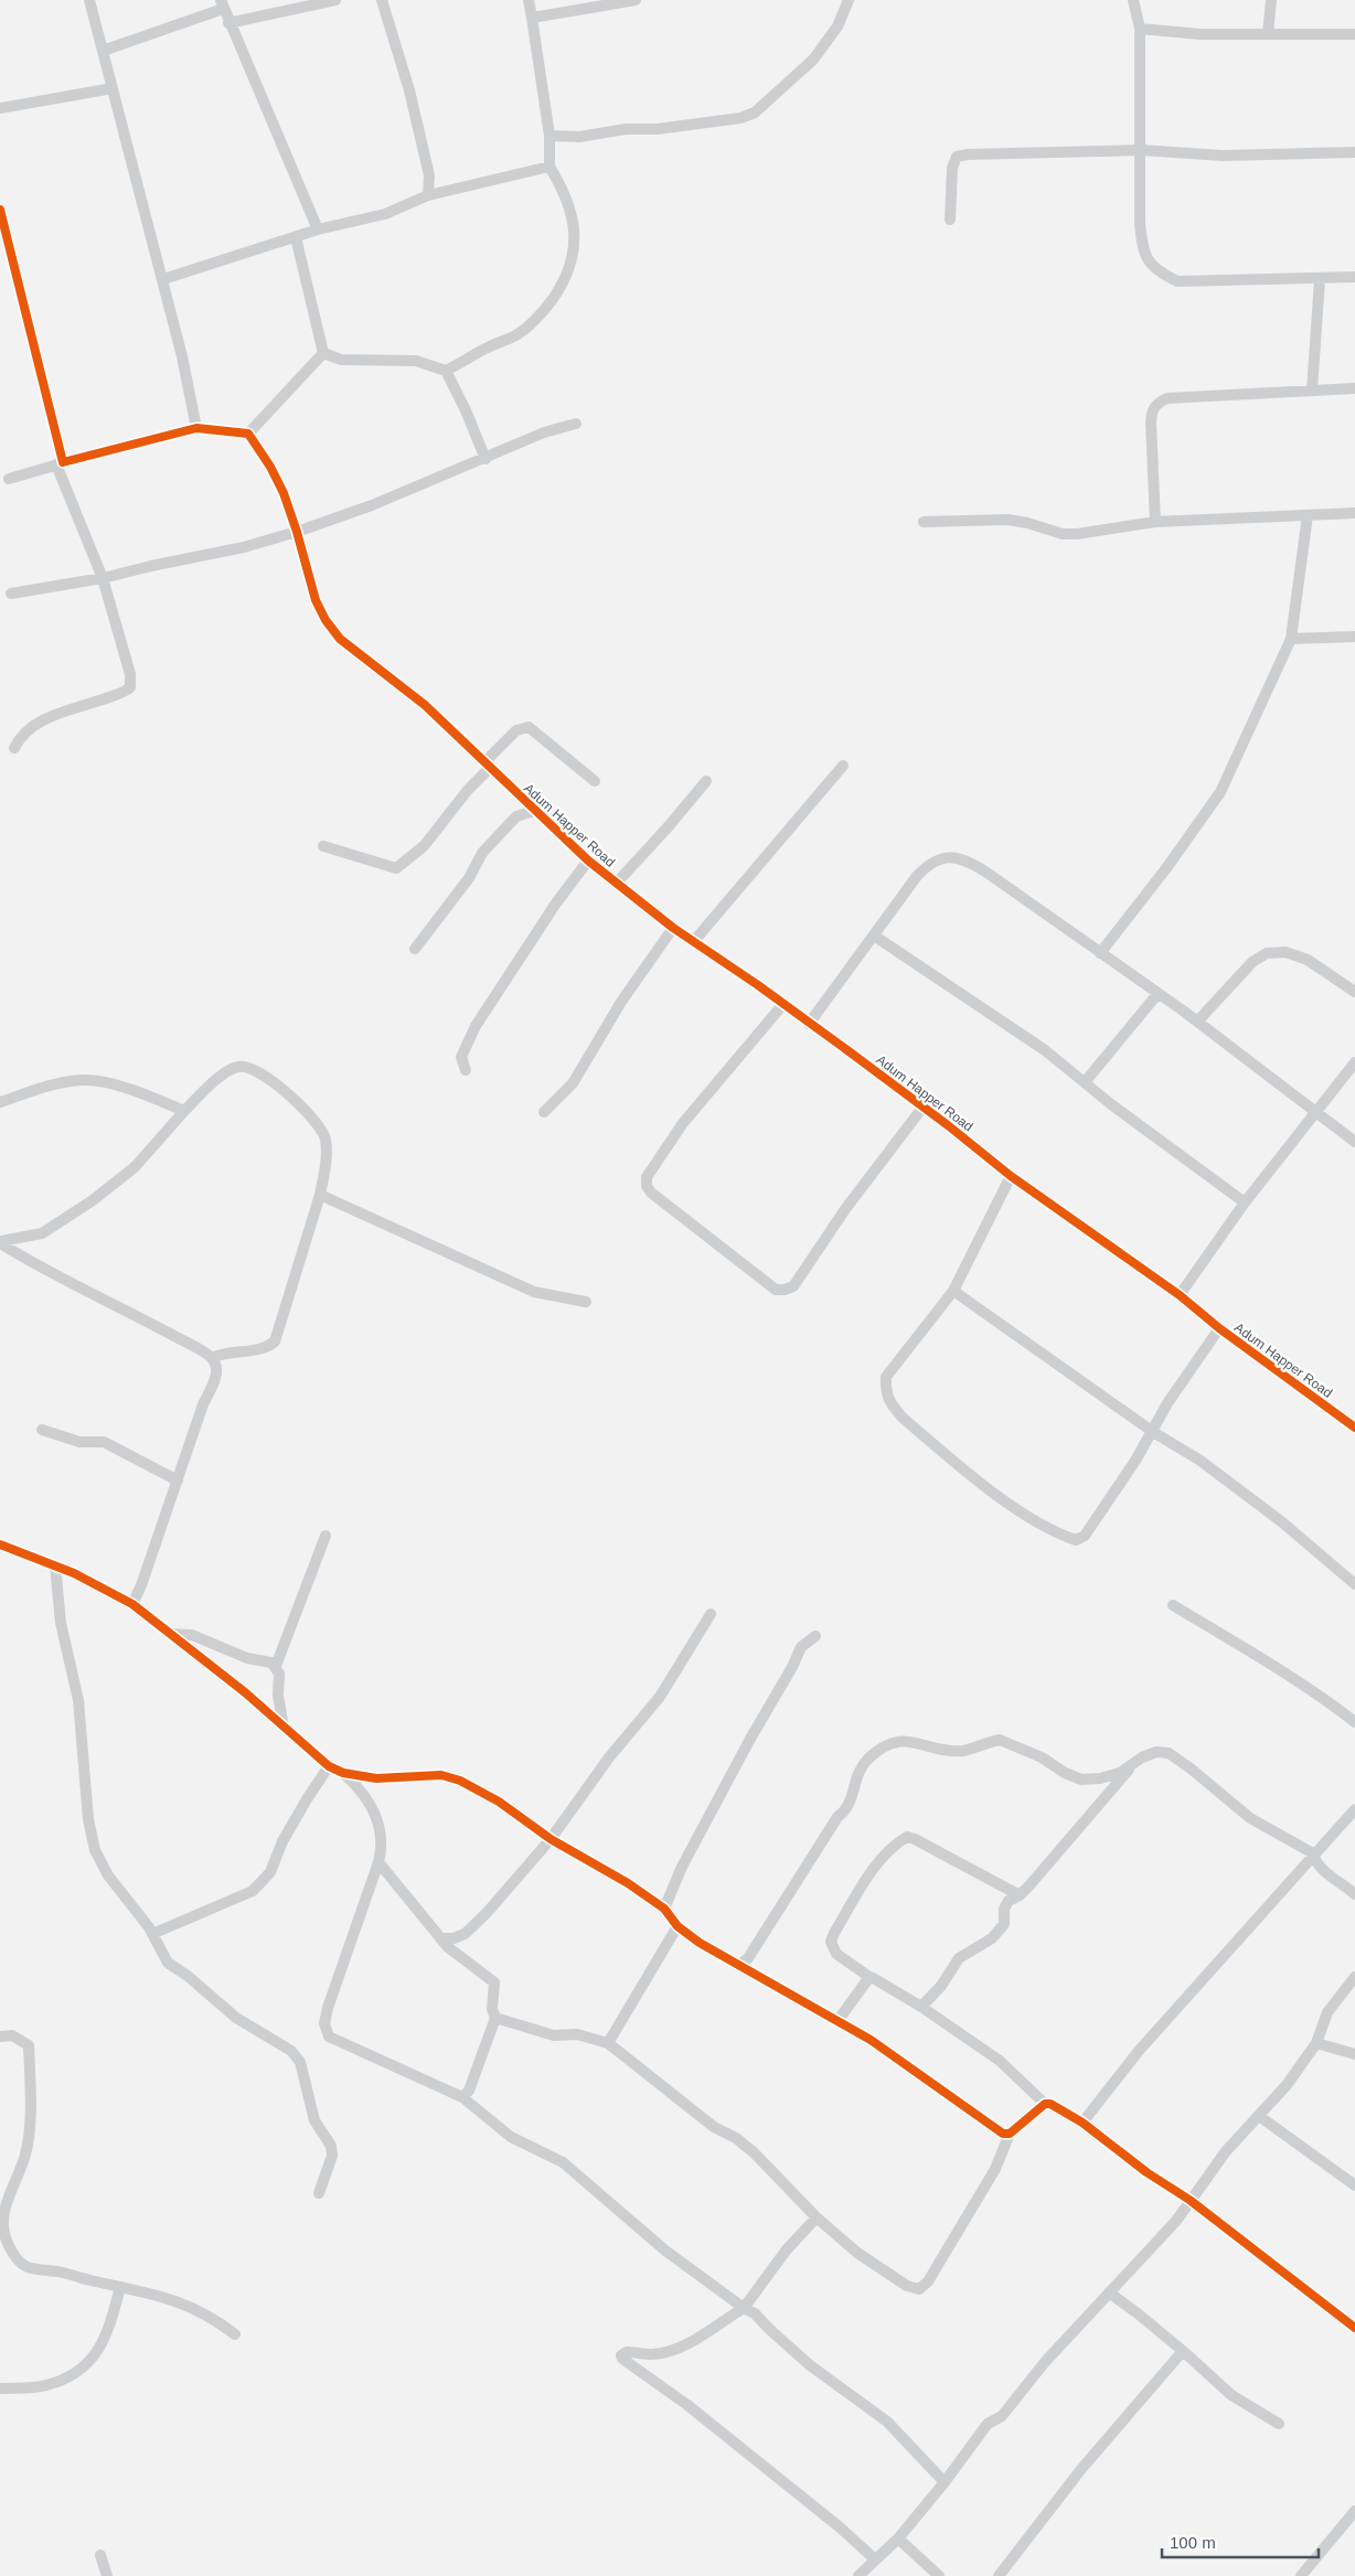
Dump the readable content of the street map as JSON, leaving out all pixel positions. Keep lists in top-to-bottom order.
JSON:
{
  "streets": {
    "street": ["Adum Happer Road"]
  },
  "scale_bar": "100 m"
}
